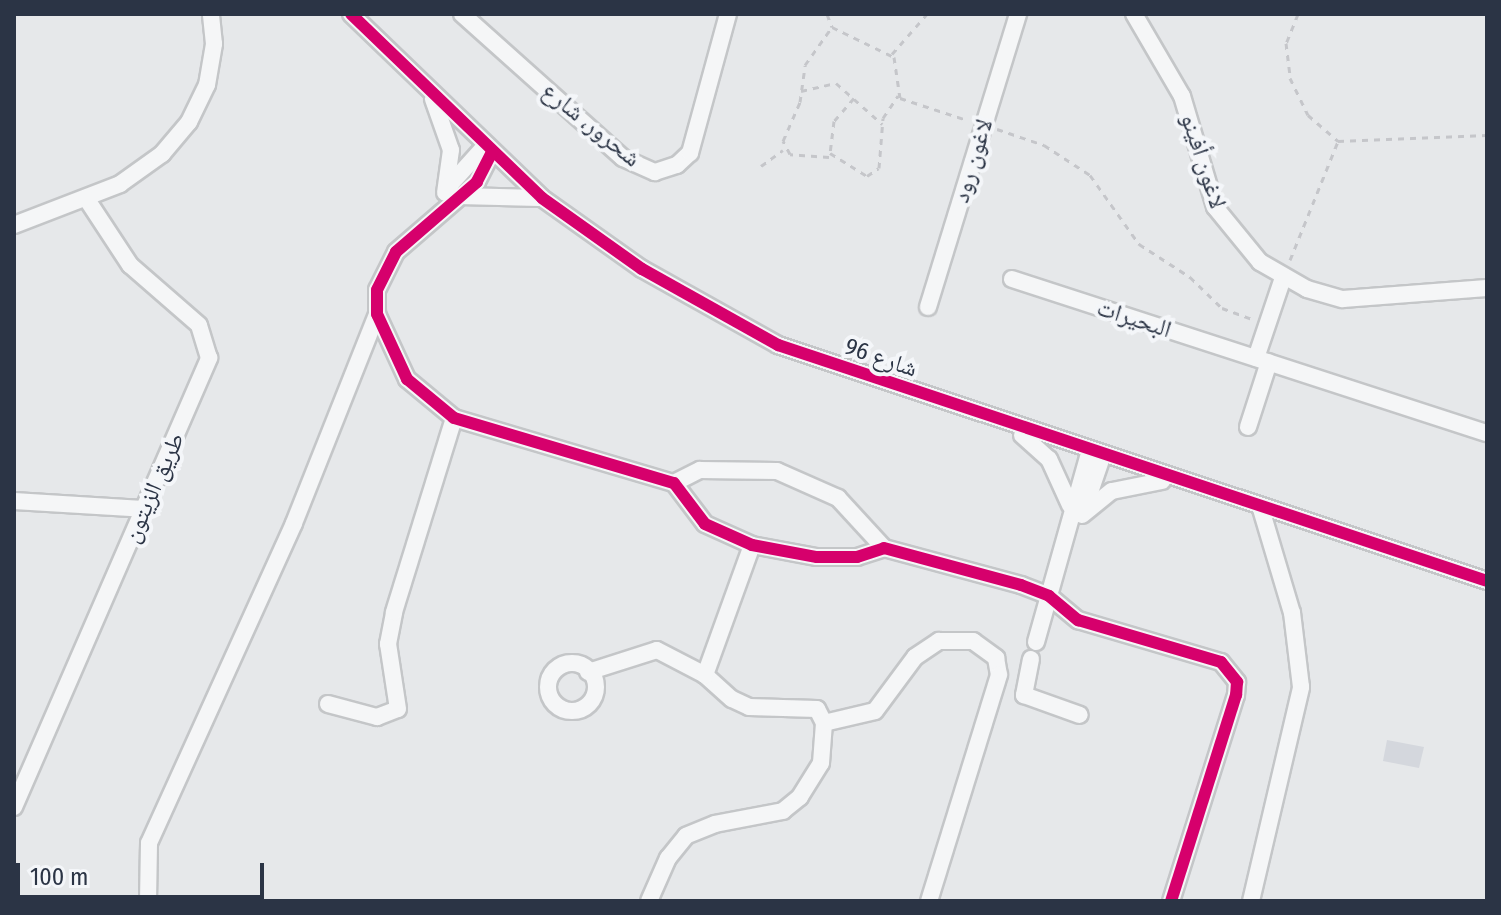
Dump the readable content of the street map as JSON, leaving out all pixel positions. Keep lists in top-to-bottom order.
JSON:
{
  "streets": {
    "street": [
      "شحرور، شارع",
      "لاغون رود",
      "لاغون أفينو",
      "البحيرات",
      "شارع 96",
      "طريق الزيتون"
    ]
  },
  "scale_bar": "100 m"
}
